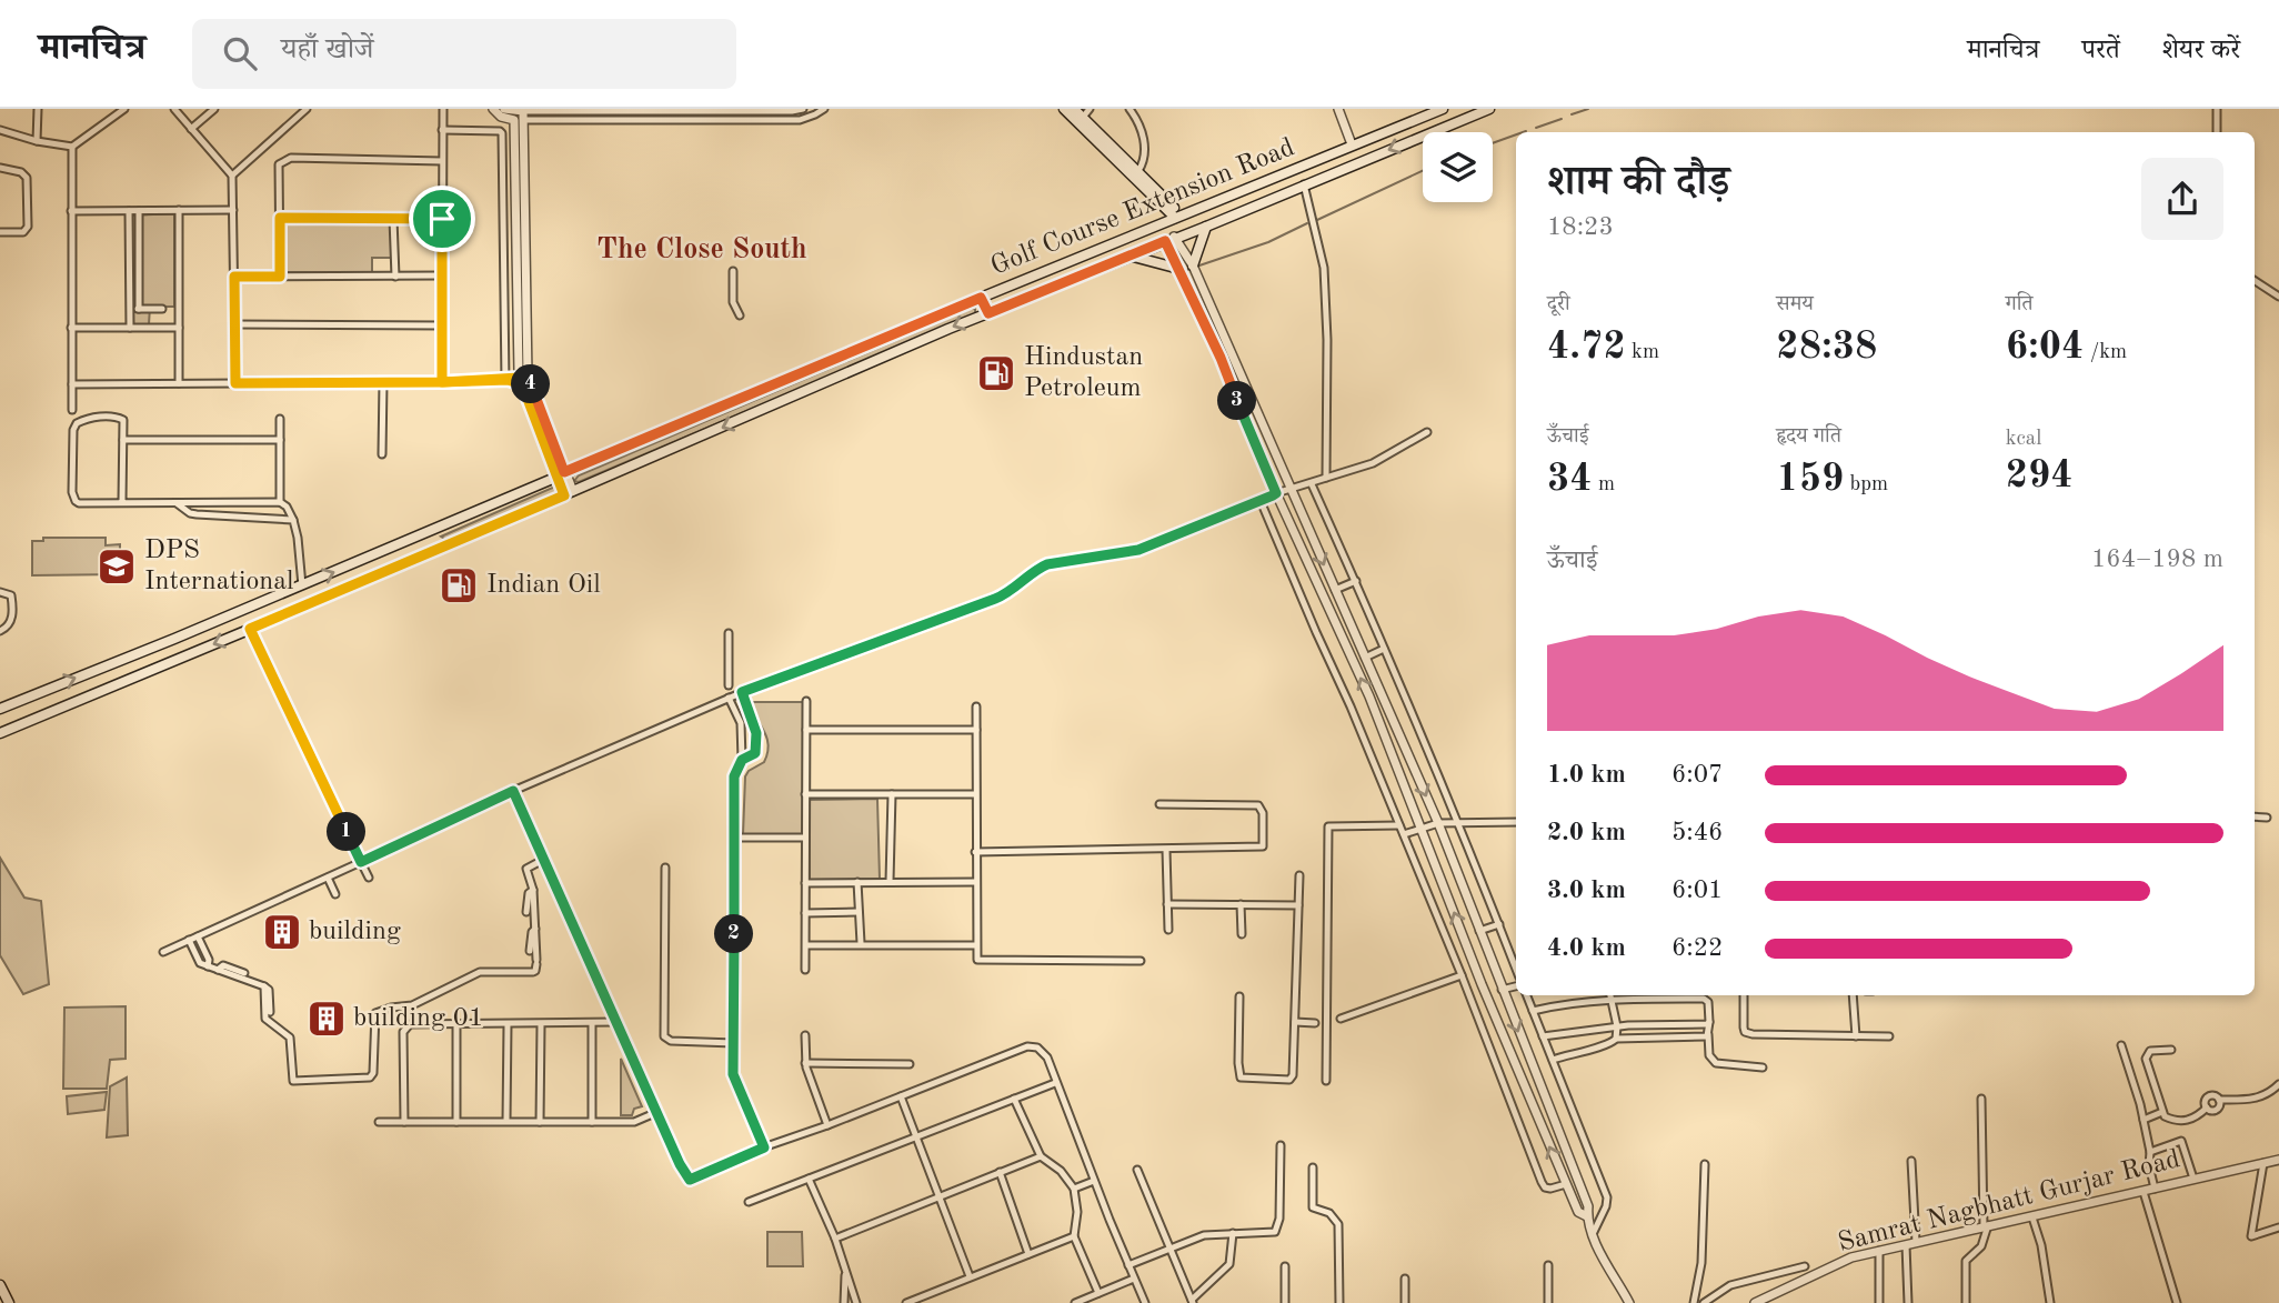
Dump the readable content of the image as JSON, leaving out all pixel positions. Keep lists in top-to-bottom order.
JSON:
{
  "streets": {
    "main road": ["Golf Course Extension Road"],
    "street": ["Samrat Nagbhatt Gurjar Road"]
  },
  "districts": ["The Close South"],
  "places": {
    "fuel station": ["Hindustan Petroleum", "Indian Oil"],
    "school or university": ["DPS International"],
    "building": ["building", "building 01"]
  },
  "page": {
    "header": "मानचित्र",
    "search": "यहाँ खोजें",
    "nav": ["मानचित्र", "परतें", "शेयर करें"],
    "heading": ["शाम की दौड़", "18:23"],
    "stats": [
      ["दूरी", "4.72 km"],
      ["समय", "28:38"],
      ["गति", "6:04 /km"],
      ["ऊँचाई", "34 m"],
      ["हृदय गति", "159 bpm"],
      ["kcal", "294"]
    ],
    "pins": [
      "4",
      "3",
      "1",
      "2"
    ],
    "chart": ["ऊँचाई", "164–198 m"],
    "list": [
      {
        "name": "1.0 km",
        "note": "6:07"
      },
      {
        "name": "2.0 km",
        "note": "5:46"
      },
      {
        "name": "3.0 km",
        "note": "6:01"
      },
      {
        "name": "4.0 km",
        "note": "6:22"
      }
    ]
  }
}
